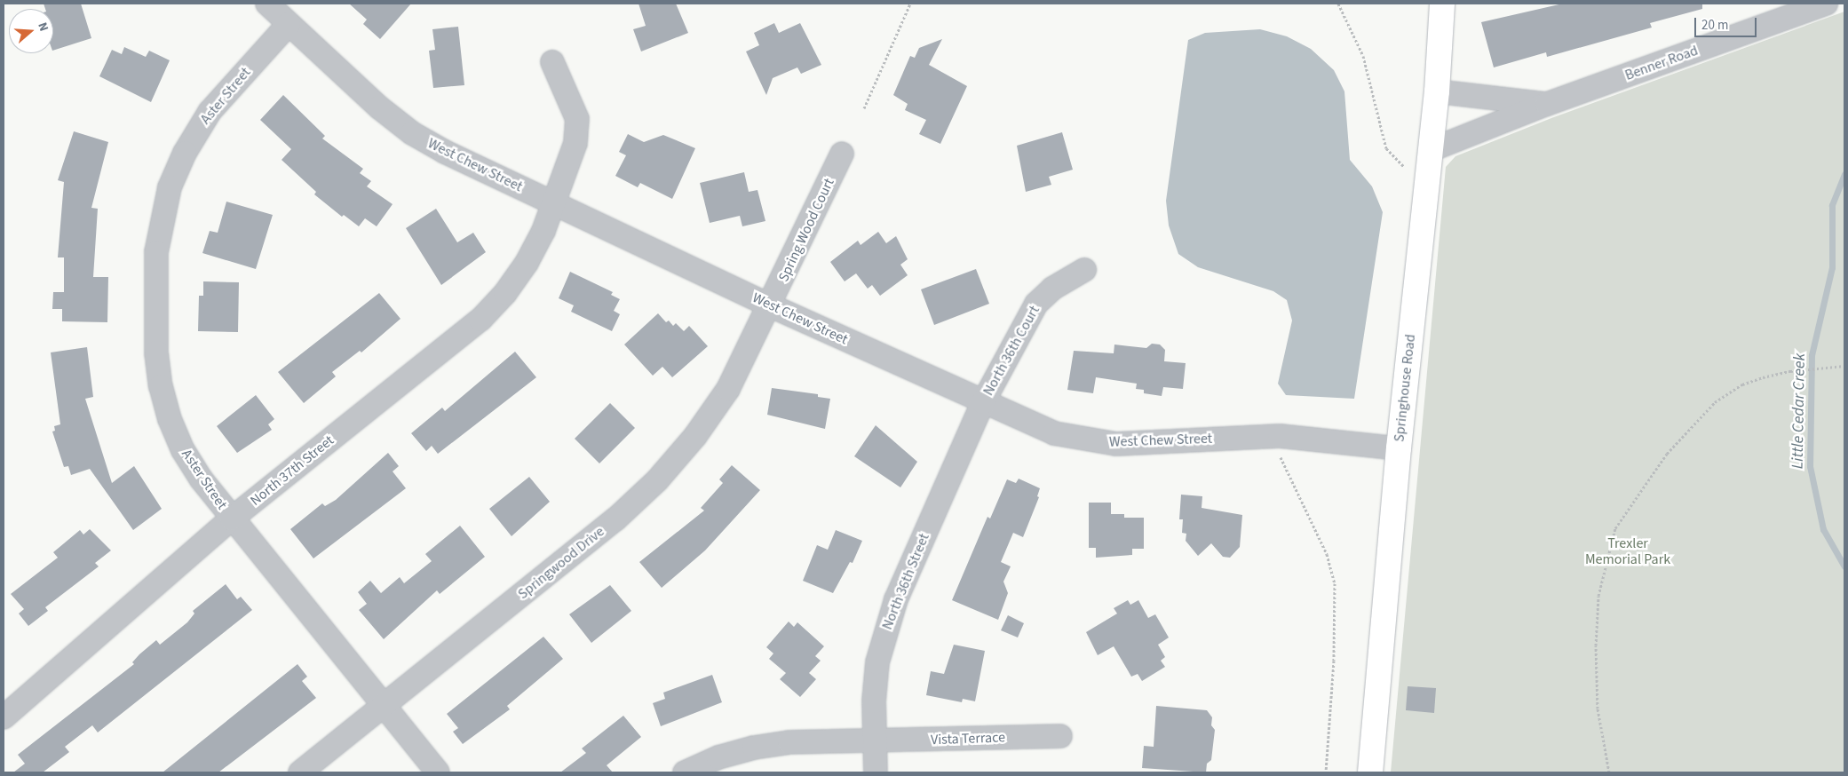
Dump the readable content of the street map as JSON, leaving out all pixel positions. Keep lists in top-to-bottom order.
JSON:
{
  "streets": {
    "street": [
      "Benner Road",
      "Aster Street",
      "West Chew Street",
      "Spring Wood Court",
      "North 36th Court",
      "Springhouse Road",
      "North 37th Street",
      "Springwood Drive",
      "North 36th Street",
      "Vista Terrace"
    ]
  },
  "crossings": [
    ["Benner Road", "Springhouse Road"],
    ["Aster Street", "West Chew Street"],
    ["Aster Street", "North 37th Street"],
    ["Aster Street", "Springwood Drive"],
    ["West Chew Street", "Spring Wood Court"],
    ["West Chew Street", "North 36th Court"],
    ["West Chew Street", "Springhouse Road"],
    ["West Chew Street", "North 37th Street"],
    ["West Chew Street", "Springwood Drive"],
    ["West Chew Street", "North 36th Street"],
    ["Spring Wood Court", "Springwood Drive"],
    ["North 36th Court", "North 36th Street"],
    ["North 36th Street", "Vista Terrace"]
  ],
  "water": ["Little Cedar Creek"],
  "parks": ["Trexler Memorial Park"],
  "scale_bar": "20 m",
  "north": "right"
}
